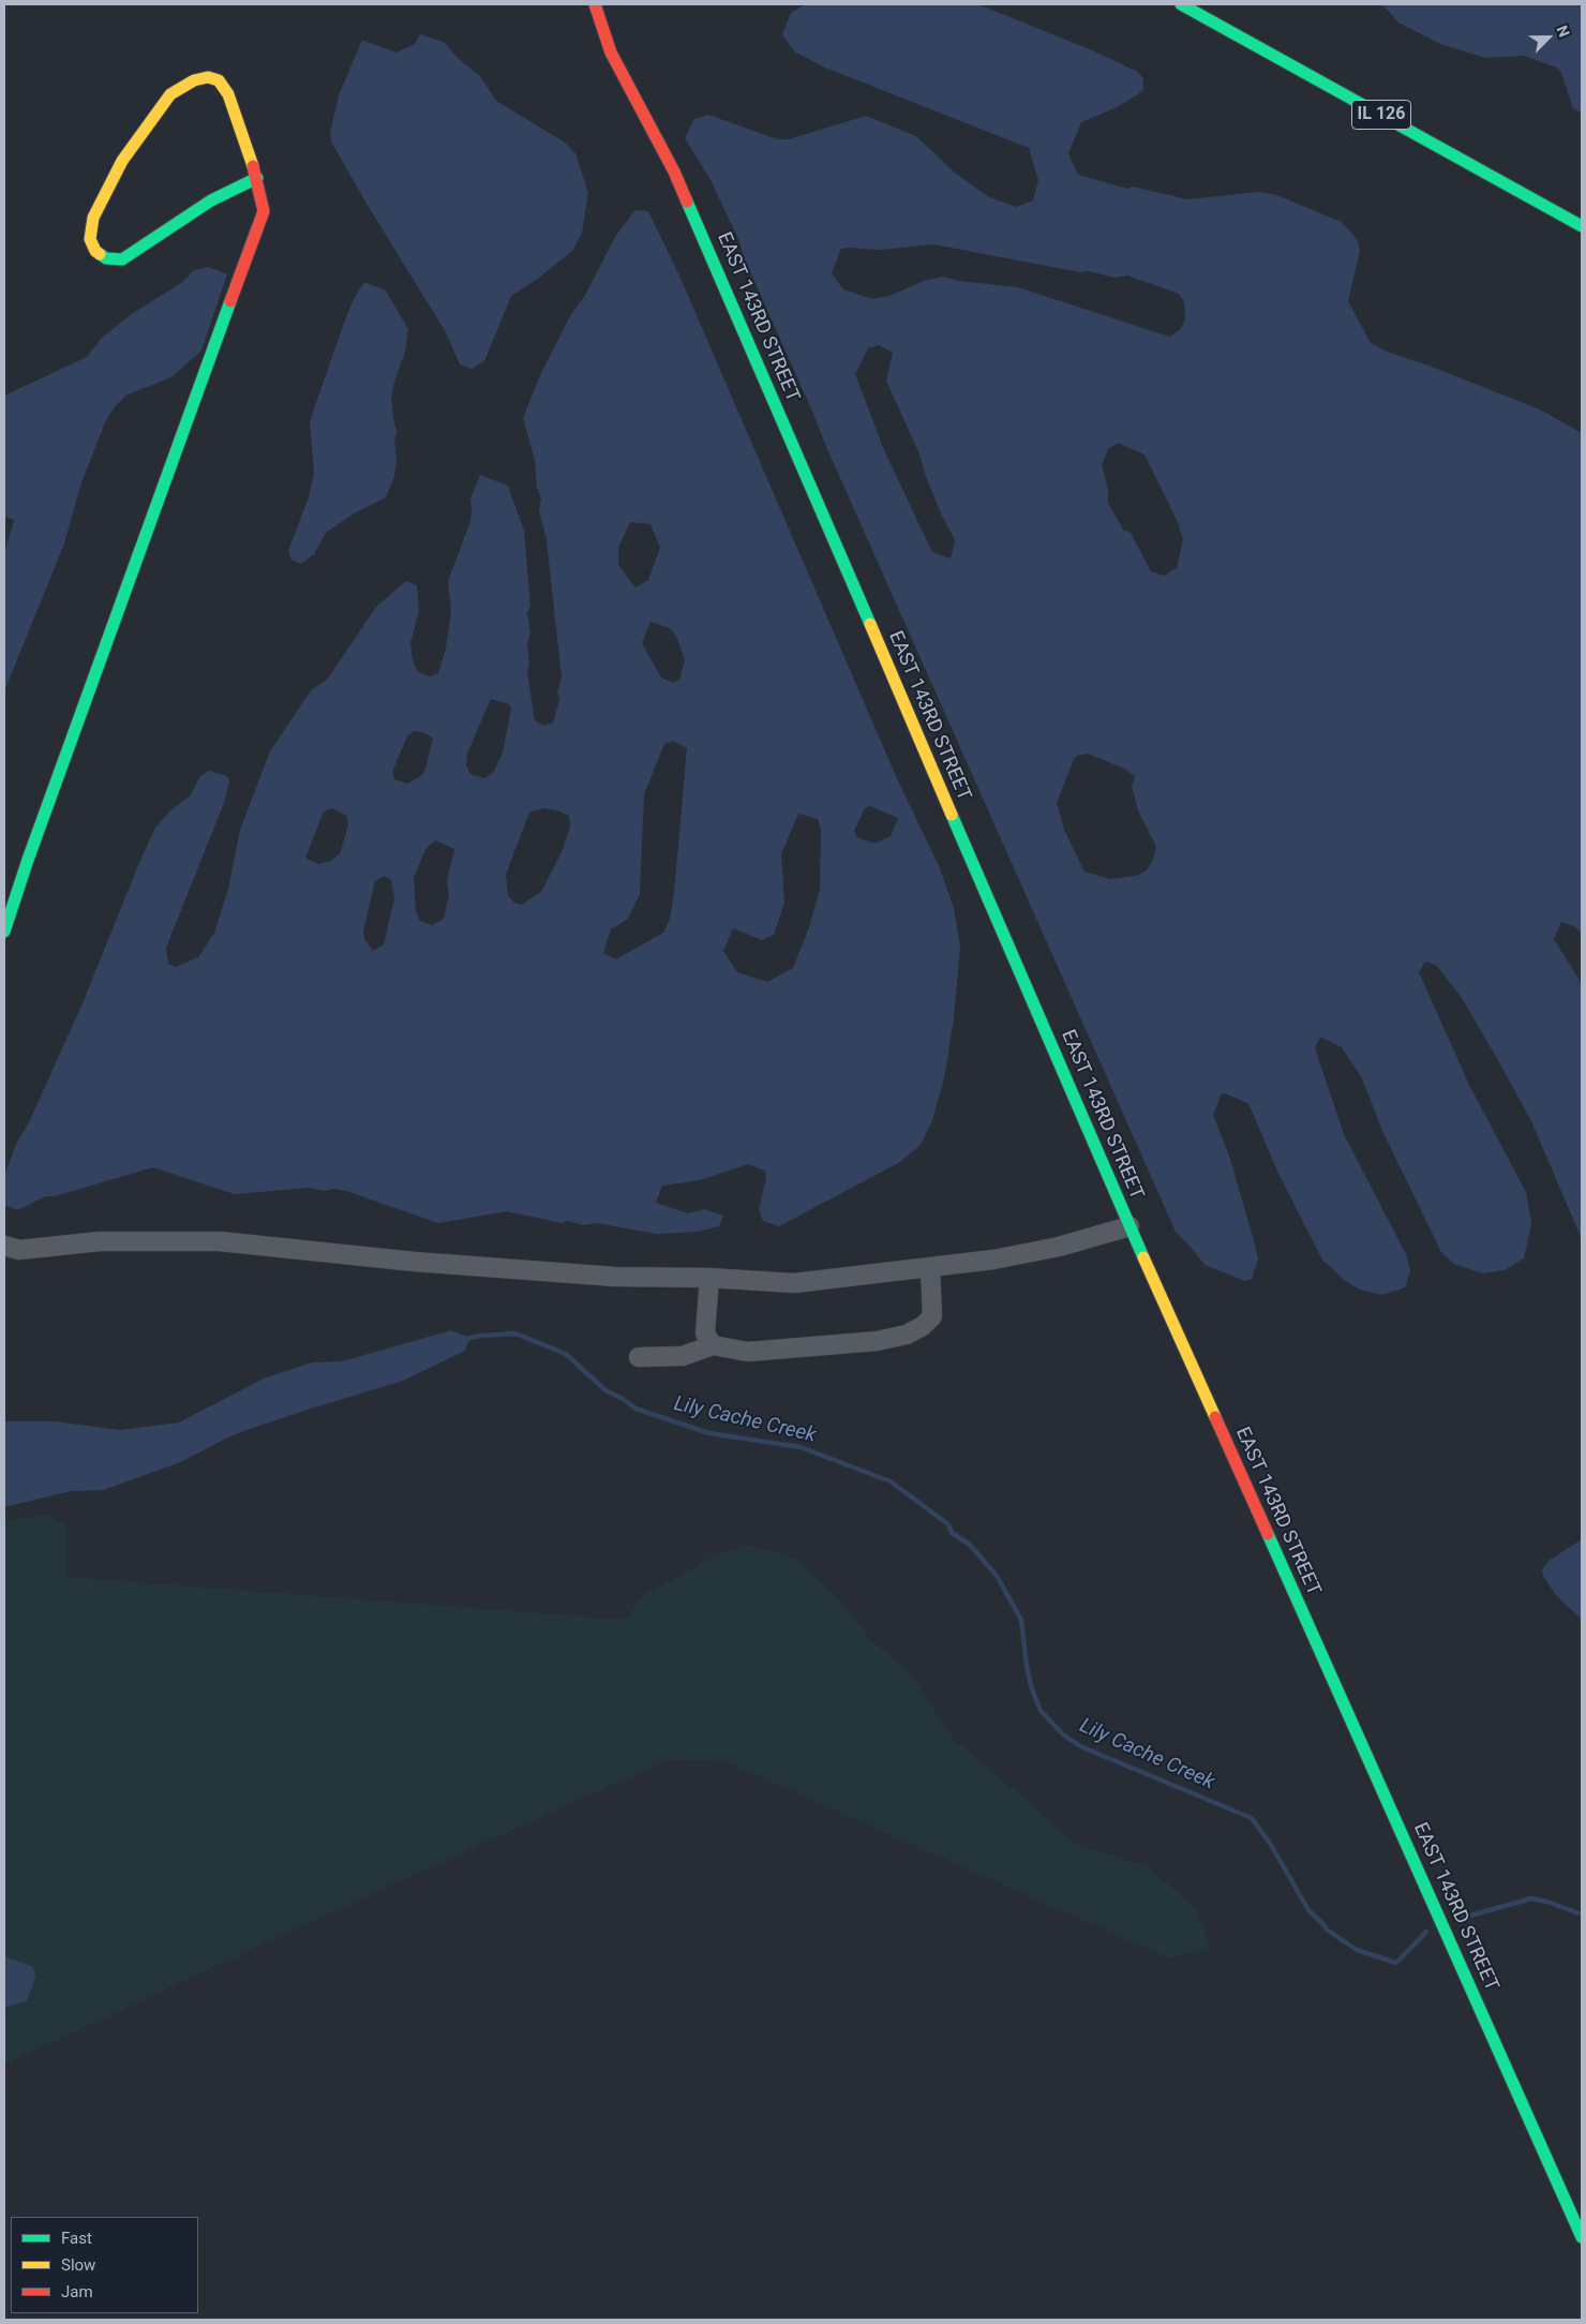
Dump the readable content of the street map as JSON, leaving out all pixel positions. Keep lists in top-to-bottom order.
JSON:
{
  "streets": {
    "street": ["IL 126", "EAST 143RD STREET"]
  },
  "water": ["Lily Cache Creek"],
  "legend": ["Fast", "Slow", "Jam"],
  "north": "top right"
}
